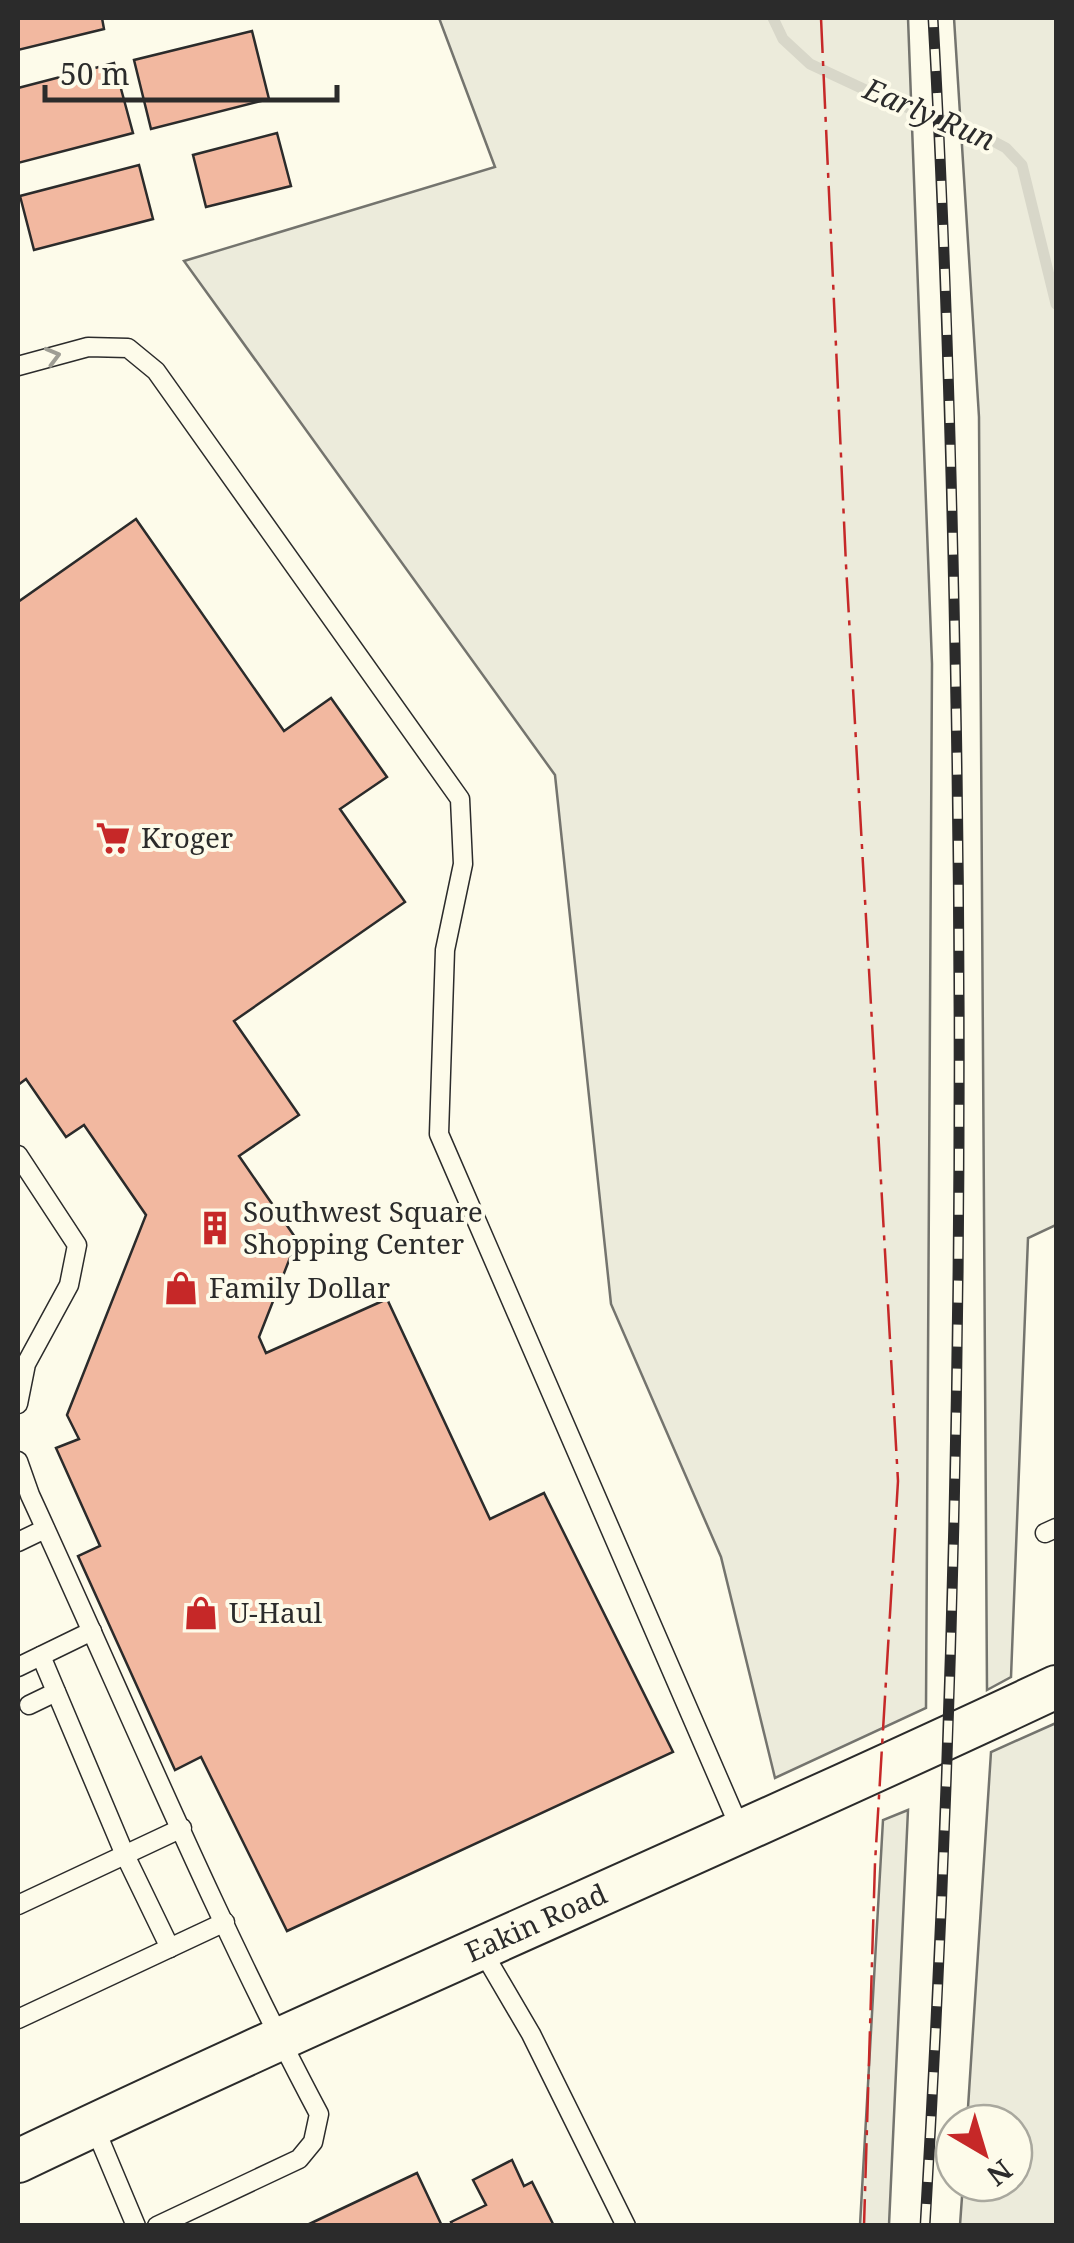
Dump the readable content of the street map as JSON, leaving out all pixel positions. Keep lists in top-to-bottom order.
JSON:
{
  "streets": {
    "street": ["Eakin Road"]
  },
  "water": ["Early Run"],
  "places": {
    "supermarket": ["Kroger"],
    "building": ["Southwest Square Shopping Center"],
    "shop": ["Family Dollar", "U-Haul"]
  },
  "scale_bar": "50 m",
  "north": "bottom right"
}
